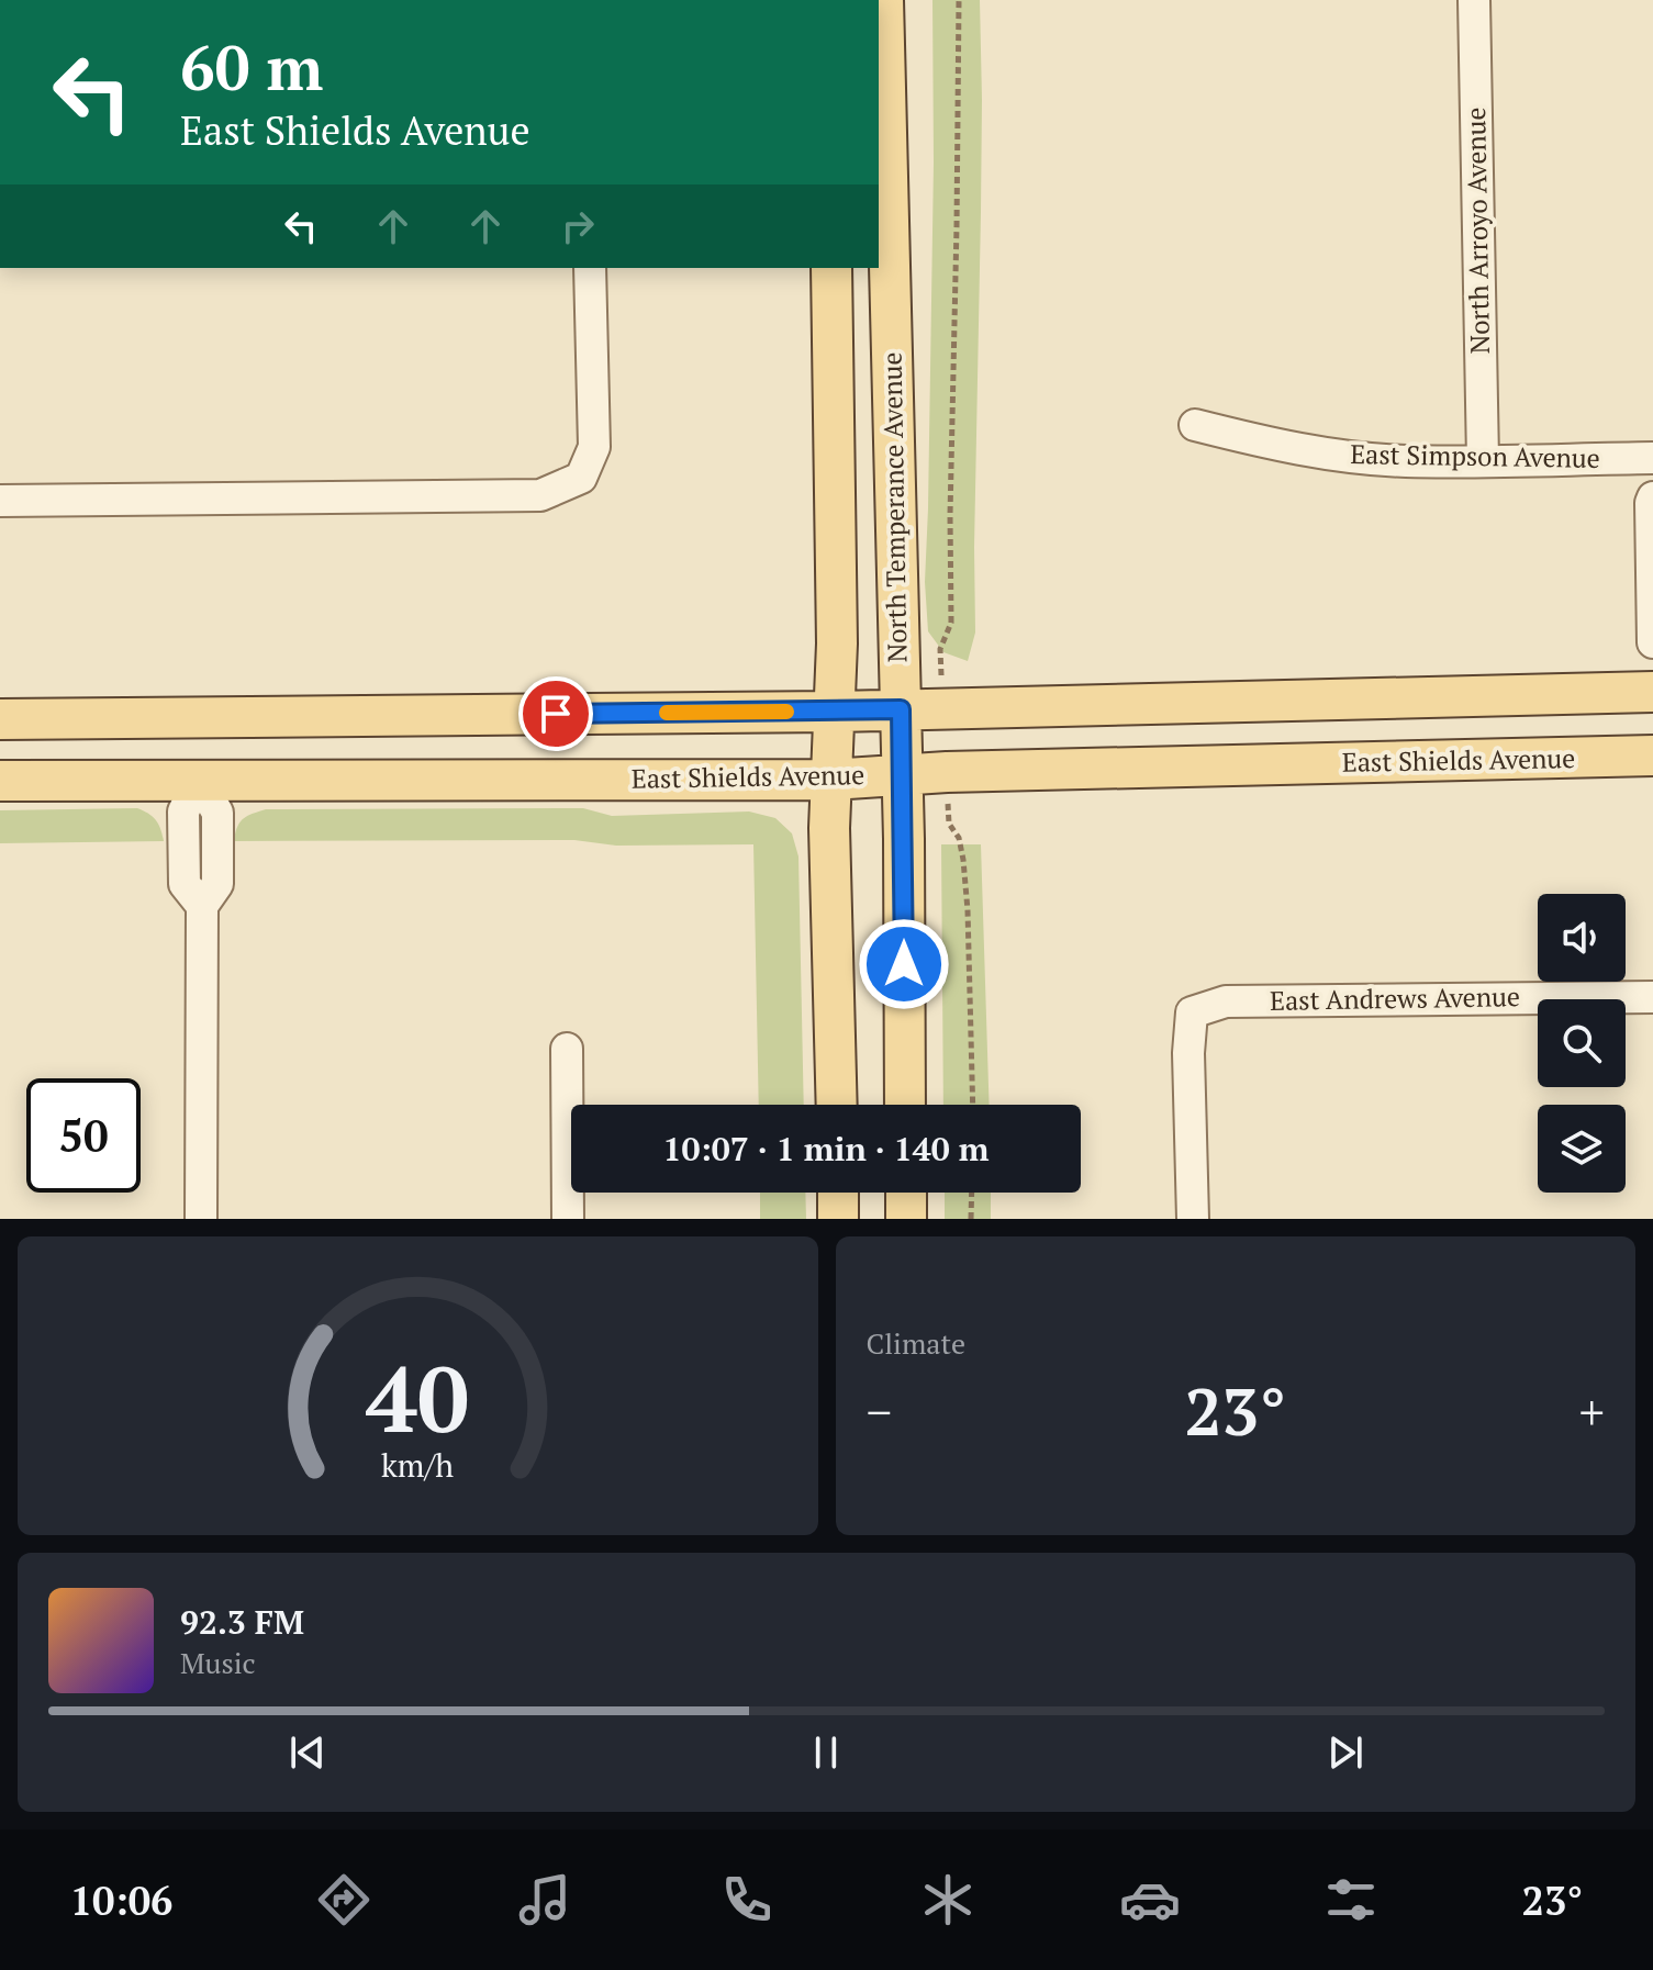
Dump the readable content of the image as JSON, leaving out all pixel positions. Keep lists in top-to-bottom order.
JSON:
{
  "streets": {
    "main road": ["North Temperance Avenue", "East Shields Avenue"],
    "street": ["North Arroyo Avenue", "East Simpson Avenue", "East Andrews Avenue"]
  },
  "crossings": [
    ["North Arroyo Avenue", "East Simpson Avenue"],
    ["North Temperance Avenue", "East Shields Avenue"]
  ],
  "page": {
    "turn": ["60 m", "East Shields Avenue"],
    "limit": "50",
    "trip": "10:07 · 1 min · 140 m",
    "tile": "Climate",
    "heat": ["−", "23°", "+"],
    "song": ["92.3 FM", "Music"],
    "tabs": ["10:06", "23°"],
    "gauge": ["40", "km/h"]
  }
}
